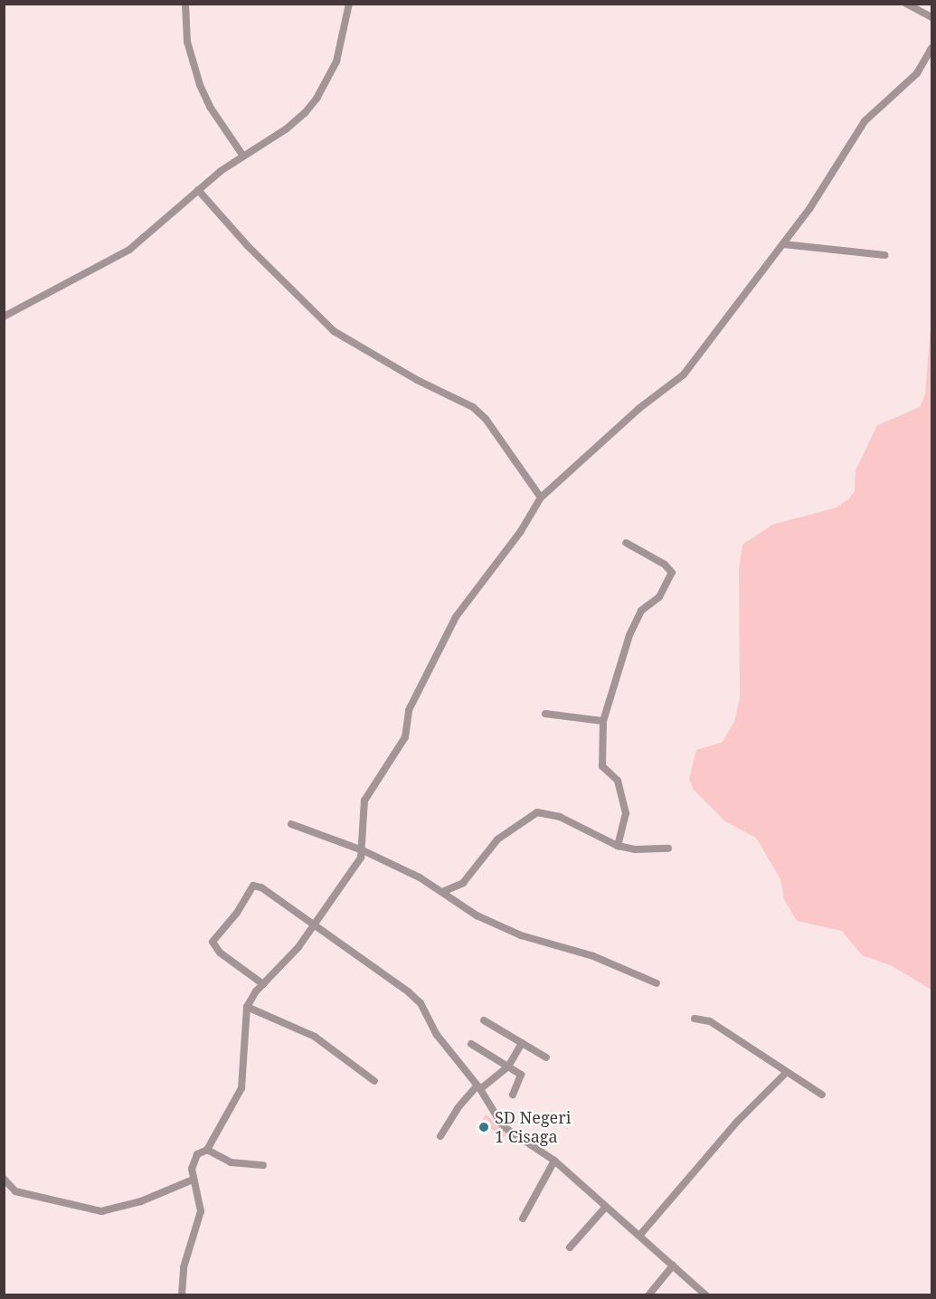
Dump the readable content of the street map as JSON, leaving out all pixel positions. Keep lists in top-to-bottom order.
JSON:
{
  "places": ["SD Negeri 1 Cisaga"]
}
